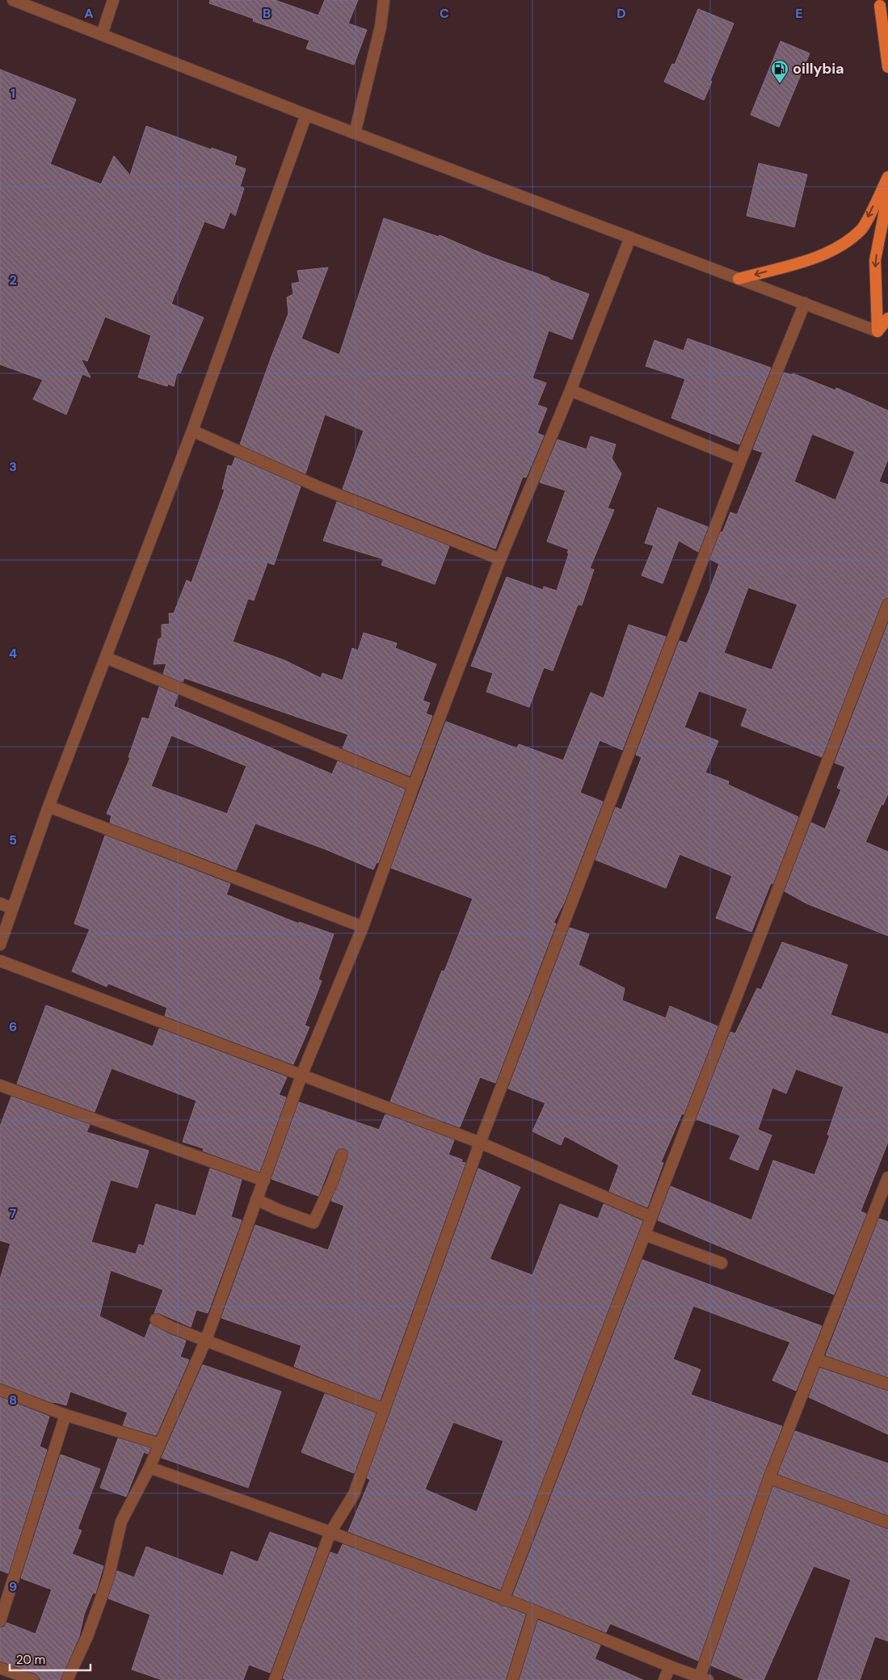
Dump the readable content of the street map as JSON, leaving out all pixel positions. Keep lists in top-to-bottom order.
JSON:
{
  "places": {
    "fuel station": ["oillybia"]
  },
  "scale_bar": "20 m",
  "grid": {
    "columns": [
      "A",
      "B",
      "C",
      "D",
      "E"
    ],
    "rows": [
      "1",
      "2",
      "3",
      "4",
      "5",
      "6",
      "7",
      "8",
      "9"
    ]
  }
}
